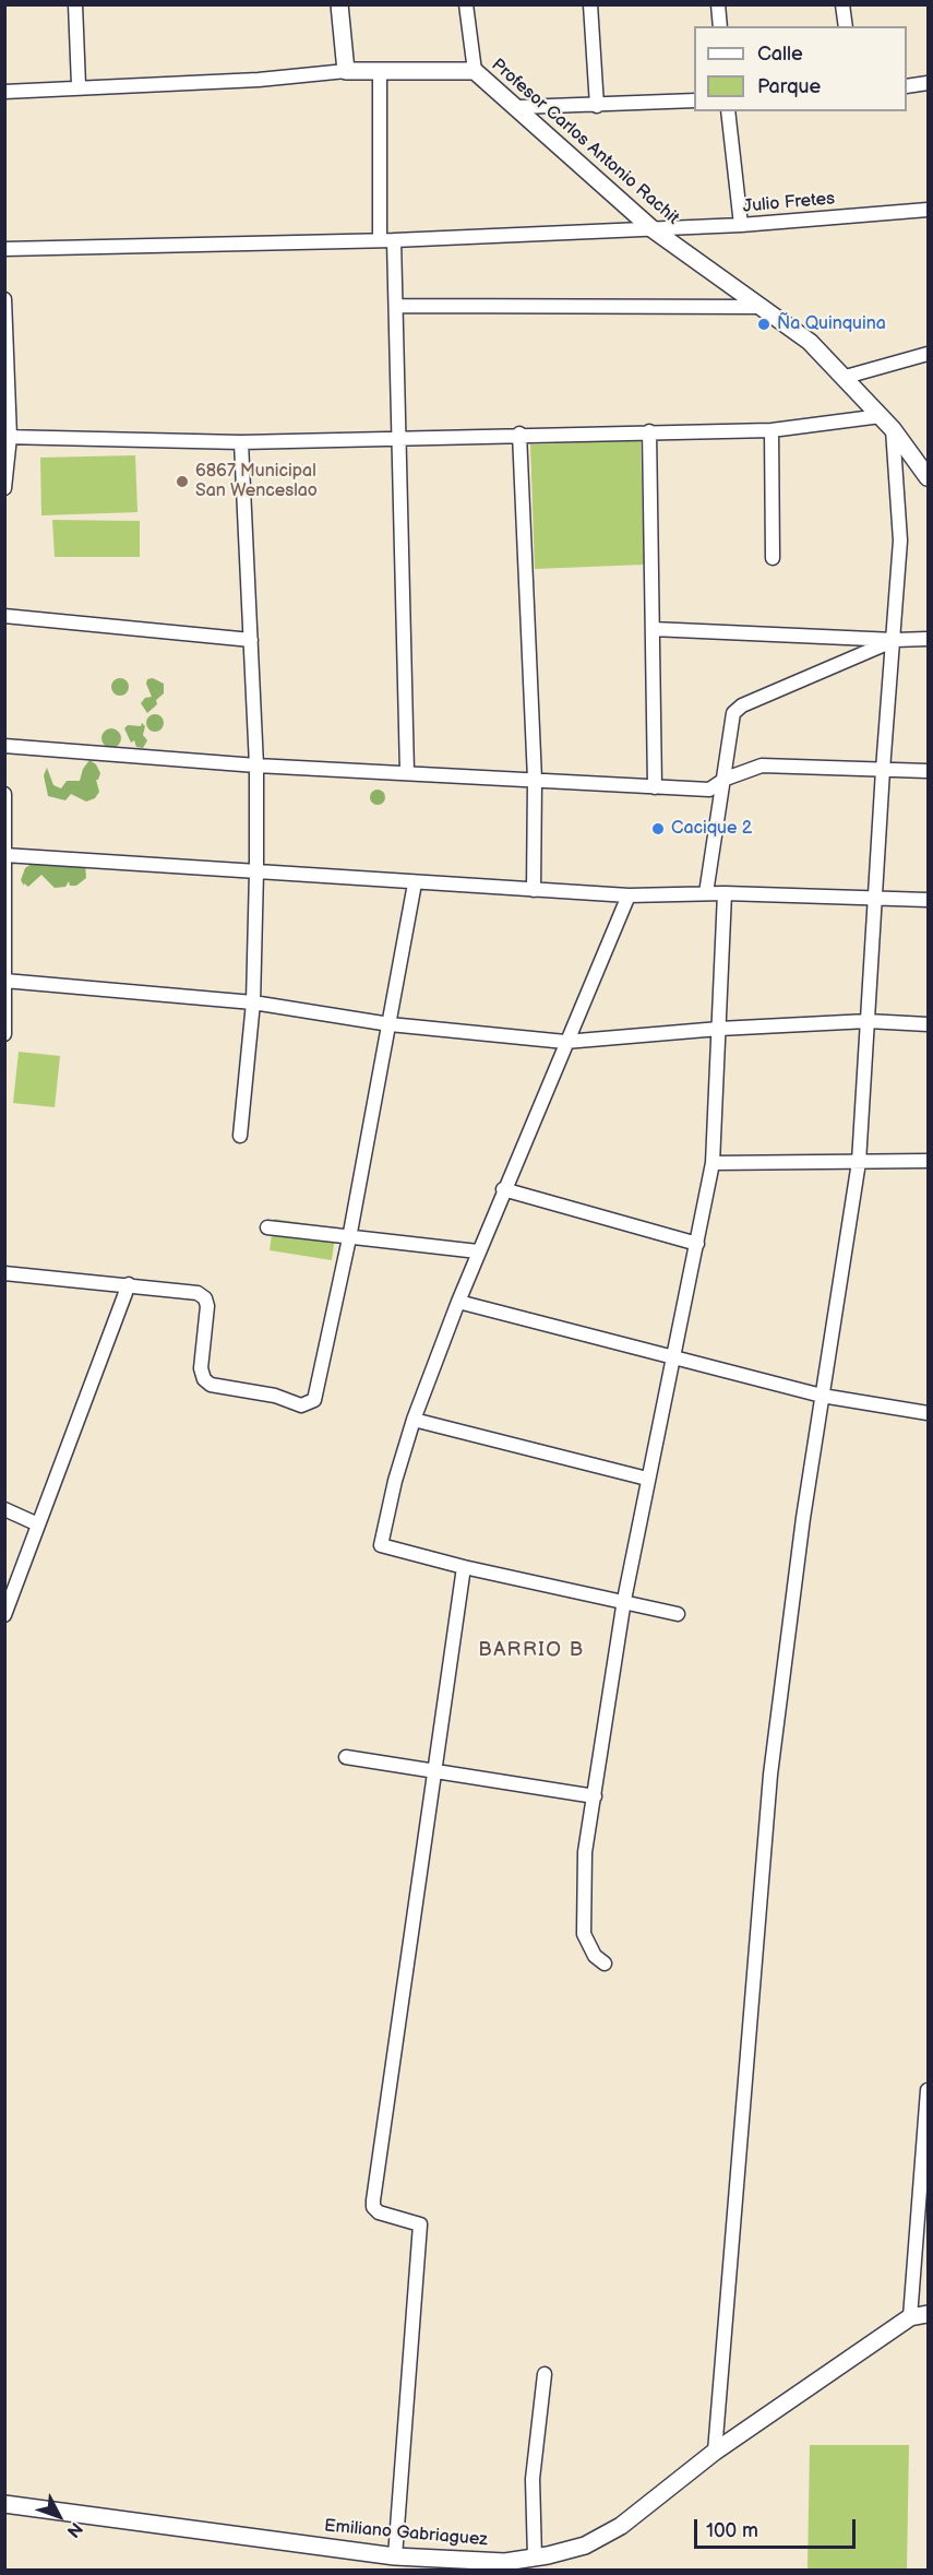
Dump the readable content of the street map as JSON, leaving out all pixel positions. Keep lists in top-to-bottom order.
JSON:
{
  "streets": {
    "main road": ["Profesor Carlos Antonio Rachit", "Emiliano Gabriaguez"],
    "street": ["Julio Fretes"]
  },
  "crossings": [
    ["Profesor Carlos Antonio Rachit", "Julio Fretes"]
  ],
  "districts": ["BARRIO B"],
  "places": ["Ña Quinquina", "6867 Municipal San Wenceslao", "Cacique 2"],
  "legend": ["Calle", "Parque"],
  "scale_bar": "100 m",
  "north": "bottom right"
}
